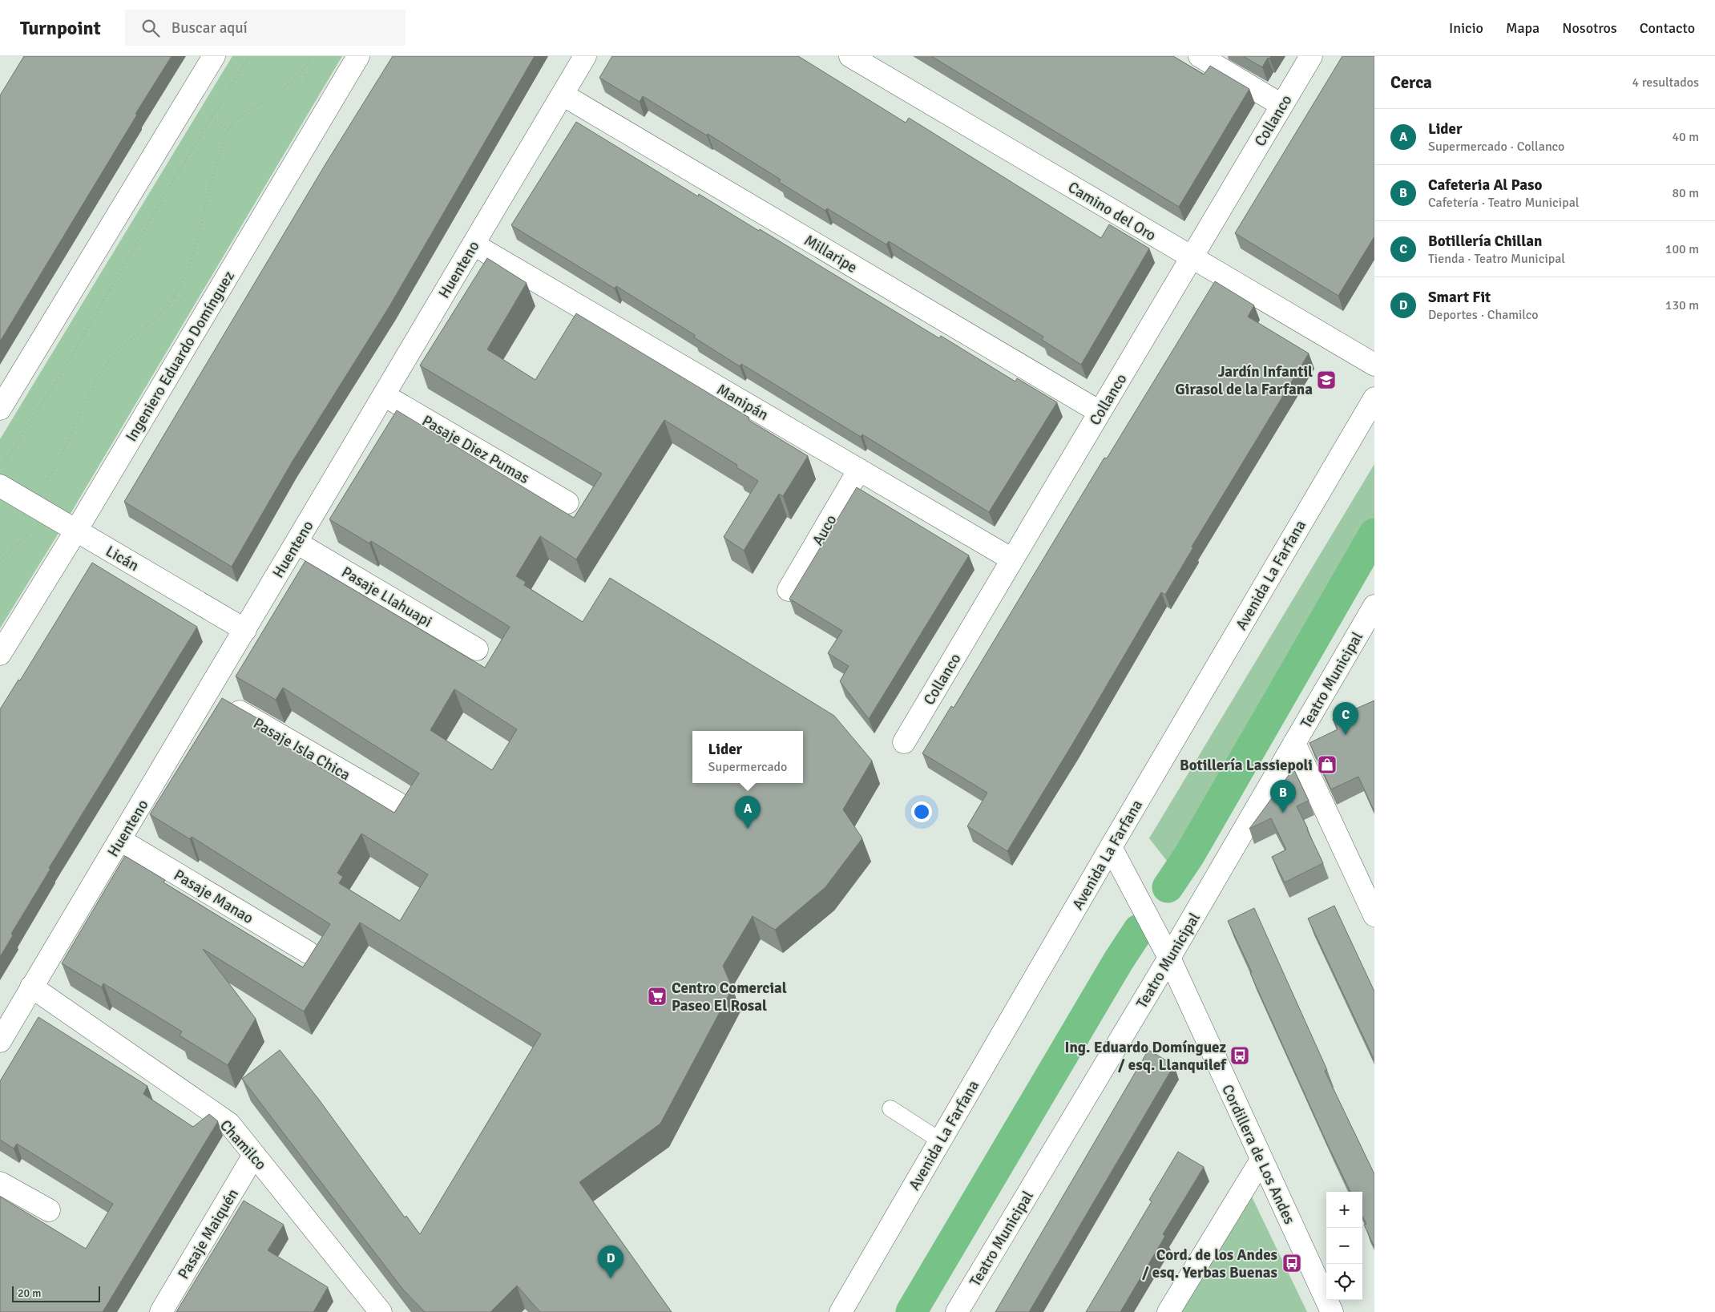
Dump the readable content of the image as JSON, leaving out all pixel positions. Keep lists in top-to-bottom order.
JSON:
{
  "streets": {
    "street": [
      "Collanco",
      "Camino del Oro",
      "Millaripe",
      "Huenteno",
      "Ingeniero Eduardo Domínguez",
      "Manipán",
      "Pasaje Diez Pumas",
      "Auco",
      "Licán",
      "Avenida La Farfana",
      "Pasaje Llahuapi",
      "Teatro Municipal",
      "Pasaje Isla Chica",
      "Pasaje Manao",
      "Chamilco",
      "Cordillera de Los Andes",
      "Pasaje Maiquén"
    ]
  },
  "crossings": [
    ["Collanco", "Camino del Oro"],
    ["Collanco", "Millaripe"],
    ["Collanco", "Manipán"],
    ["Millaripe", "Huenteno"],
    ["Huenteno", "Manipán"],
    ["Huenteno", "Pasaje Diez Pumas"],
    ["Huenteno", "Licán"],
    ["Huenteno", "Pasaje Llahuapi"],
    ["Huenteno", "Pasaje Isla Chica"],
    ["Huenteno", "Pasaje Manao"],
    ["Huenteno", "Chamilco"],
    ["Ingeniero Eduardo Domínguez", "Licán"],
    ["Manipán", "Auco"],
    ["Avenida La Farfana", "Cordillera de Los Andes"],
    ["Teatro Municipal", "Cordillera de Los Andes"],
    ["Chamilco", "Pasaje Maiquén"]
  ],
  "places": {
    "school or university": ["Jardín Infantil Girasol de la Farfana"],
    "shop": ["Botillería Lassiepoli"],
    "supermarket": ["Centro Comercial Paseo El Rosal"],
    "bus stop": ["Ing. Eduardo Domínguez / esq. Llanquilef", "Cord. de los Andes / esq. Yerbas Buenas"]
  },
  "scale_bar": "20 m",
  "page": {
    "header": "Turnpoint",
    "search": "Buscar aquí",
    "nav": [
      "Inicio",
      "Mapa",
      "Nosotros",
      "Contacto"
    ],
    "heading": ["Cerca", "4 resultados"],
    "list": [
      {
        "mark": "A",
        "name": "Lider",
        "note": "Supermercado · Collanco",
        "value": "40 m"
      },
      {
        "mark": "B",
        "name": "Cafeteria Al Paso",
        "note": "Cafetería · Teatro Municipal",
        "value": "80 m"
      },
      {
        "mark": "C",
        "name": "Botillería Chillan",
        "note": "Tienda · Teatro Municipal",
        "value": "100 m"
      },
      {
        "mark": "D",
        "name": "Smart Fit",
        "note": "Deportes · Chamilco",
        "value": "130 m"
      }
    ],
    "pins": [
      "C",
      "B",
      "A",
      "D"
    ],
    "popup": ["Lider", "Supermercado"],
    "map_buttons": ["+", "−"],
    "scale": "20 m"
  }
}
